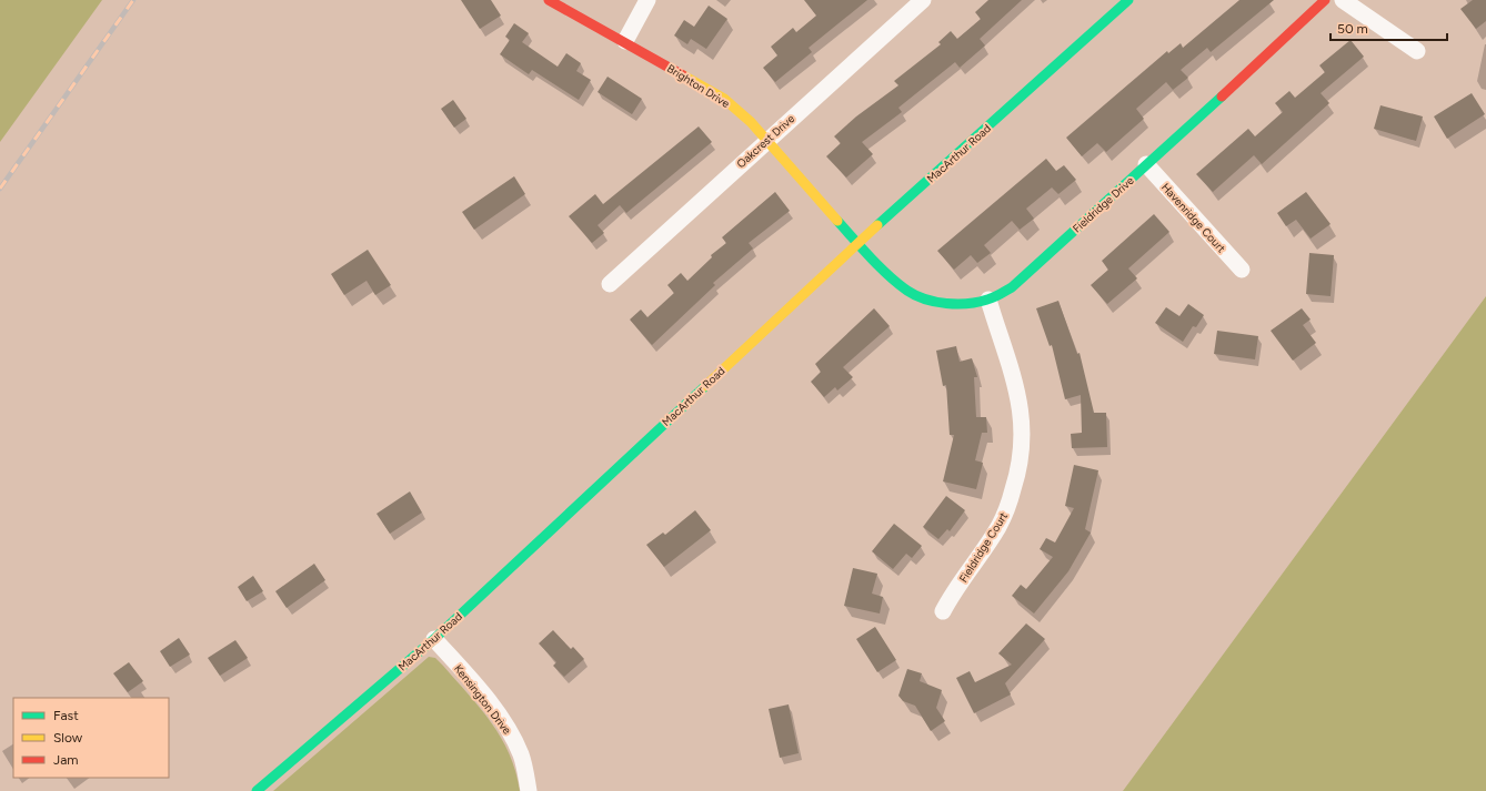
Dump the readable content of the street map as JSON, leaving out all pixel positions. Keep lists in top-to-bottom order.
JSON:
{
  "streets": {
    "street": [
      "Brighton Drive",
      "Oakcrest Drive",
      "MacArthur Road",
      "Fieldridge Drive",
      "Havenridge Court",
      "Fieldridge Court",
      "Kensington Drive"
    ]
  },
  "crossings": [
    ["Brighton Drive", "Oakcrest Drive"],
    ["Brighton Drive", "MacArthur Road"],
    ["Brighton Drive", "Fieldridge Drive"],
    ["MacArthur Road", "Fieldridge Drive"],
    ["MacArthur Road", "Kensington Drive"],
    ["Fieldridge Drive", "Havenridge Court"],
    ["Fieldridge Drive", "Fieldridge Court"]
  ],
  "legend": ["Fast", "Slow", "Jam"],
  "scale_bar": "50 m"
}
